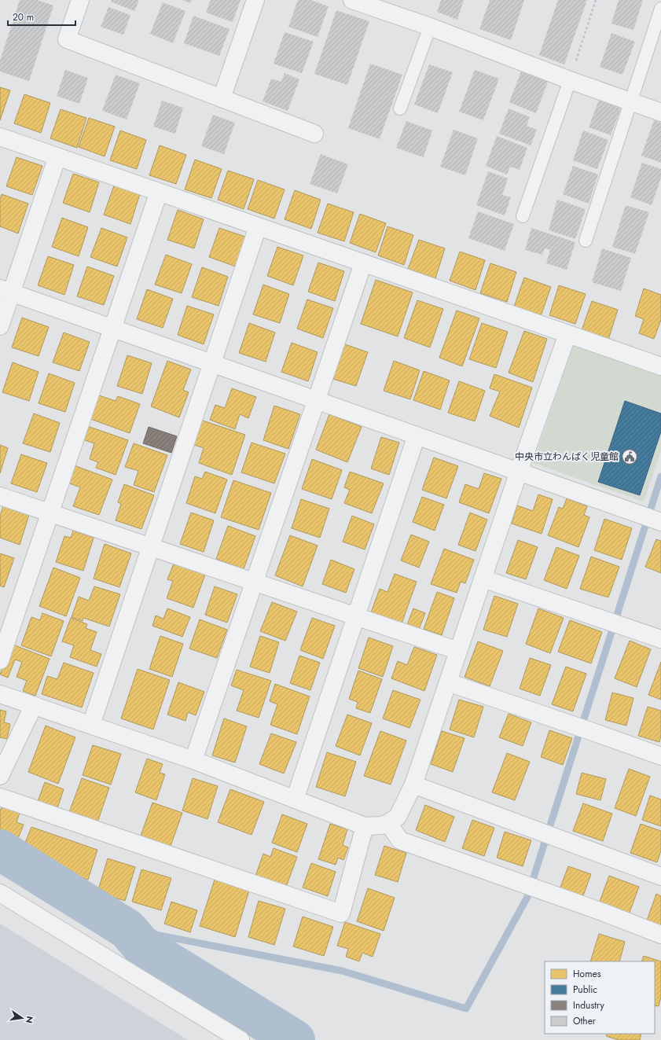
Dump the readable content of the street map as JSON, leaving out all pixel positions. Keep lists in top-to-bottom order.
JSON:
{
  "places": {
    "public building": ["中央市立わんぱく児童館"]
  },
  "legend": [
    "Homes",
    "Public",
    "Industry",
    "Other"
  ],
  "scale_bar": "20 m",
  "north": "right"
}
